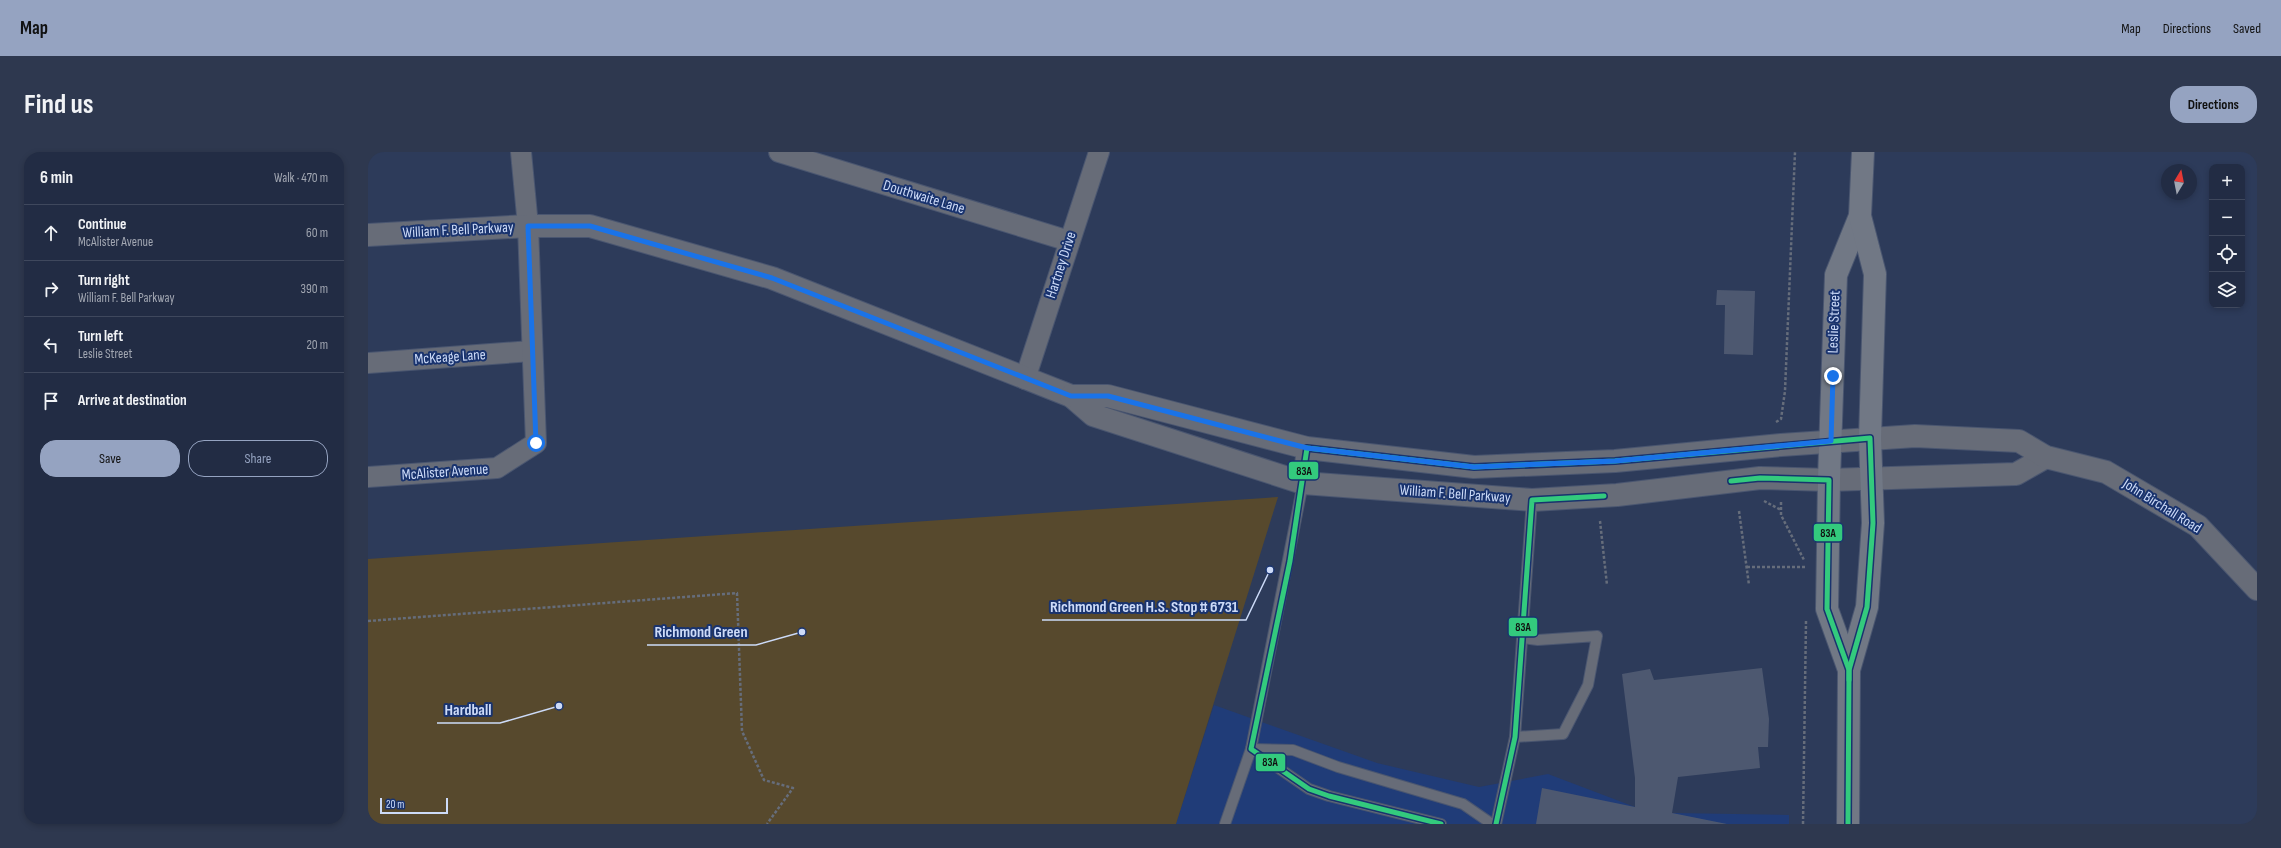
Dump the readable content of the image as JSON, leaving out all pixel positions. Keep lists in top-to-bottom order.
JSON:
{
  "streets": {
    "main road": ["Leslie Street"],
    "street": [
      "Douthwaite Lane",
      "William F. Bell Parkway",
      "Hartney Drive",
      "McKeage Lane",
      "McAlister Avenue",
      "John Birchall Road"
    ]
  },
  "crossings": [
    ["Douthwaite Lane", "Hartney Drive"],
    ["William F. Bell Parkway", "Hartney Drive"],
    ["William F. Bell Parkway", "Leslie Street"],
    ["William F. Bell Parkway", "McAlister Avenue"],
    ["William F. Bell Parkway", "John Birchall Road"],
    ["Leslie Street", "John Birchall Road"],
    ["McKeage Lane", "McAlister Avenue"]
  ],
  "places": ["Richmond Green H.S. Stop # 6731", "Richmond Green", "Hardball"],
  "lines": ["transit line 83A"],
  "scale_bar": "20 m",
  "north": "top",
  "page": {
    "header": "Map",
    "nav": ["Map", "Directions", "Saved"],
    "buttons": [
      "Directions",
      ["Save", "Share"]
    ],
    "title": "Find us",
    "heading": ["6 min", "Walk · 470 m"],
    "map_buttons": ["+", "−"],
    "list": [
      ["Continue", "McAlister Avenue", "60 m"],
      ["Turn right", "William F. Bell Parkway", "390 m"],
      ["Turn left", "Leslie Street", "20 m"],
      "Arrive at destination"
    ],
    "scale": "20 m"
  }
}
